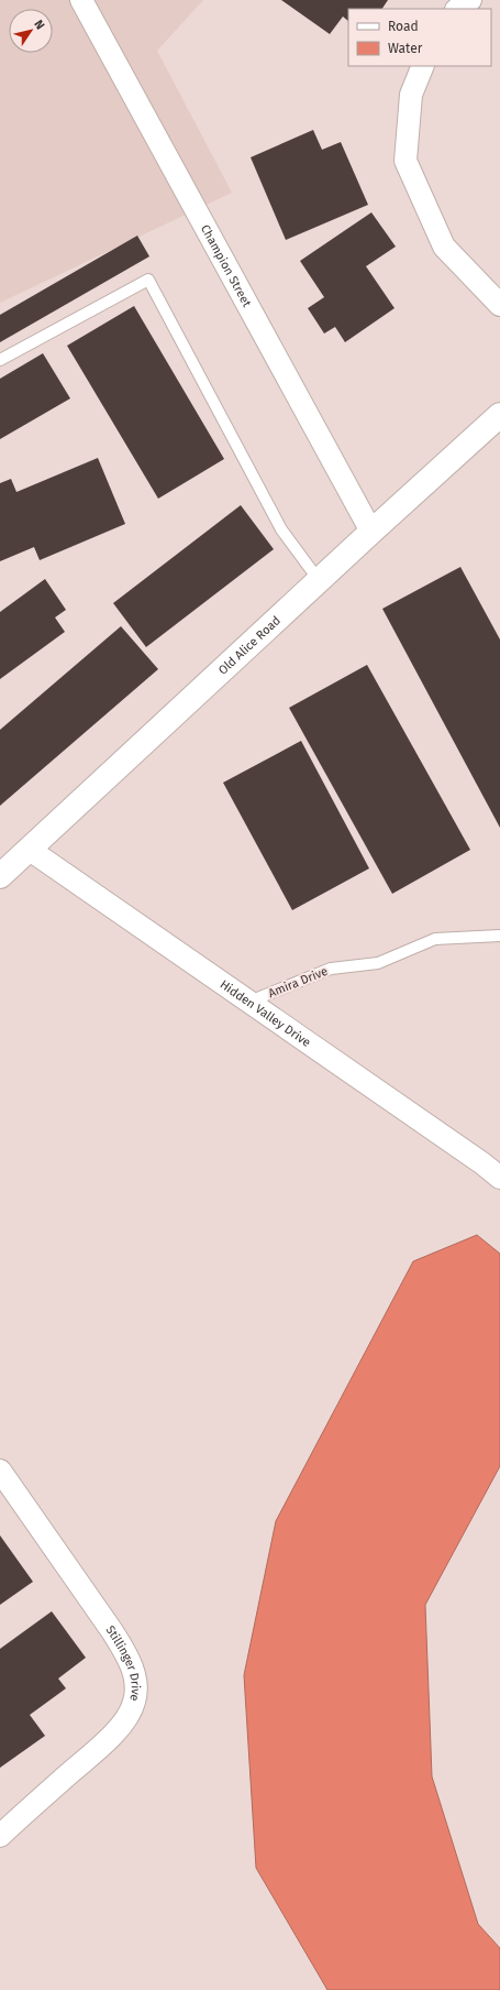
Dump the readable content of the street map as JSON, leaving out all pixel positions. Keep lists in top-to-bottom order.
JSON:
{
  "streets": {
    "street": [
      "Champion Street",
      "Old Alice Road",
      "Hidden Valley Drive",
      "Stillinger Drive"
    ],
    "lane": ["Amira Drive"]
  },
  "crossings": [
    ["Champion Street", "Old Alice Road"],
    ["Old Alice Road", "Hidden Valley Drive"],
    ["Amira Drive", "Hidden Valley Drive"]
  ],
  "legend": ["Road", "Water"],
  "north": "top right"
}
